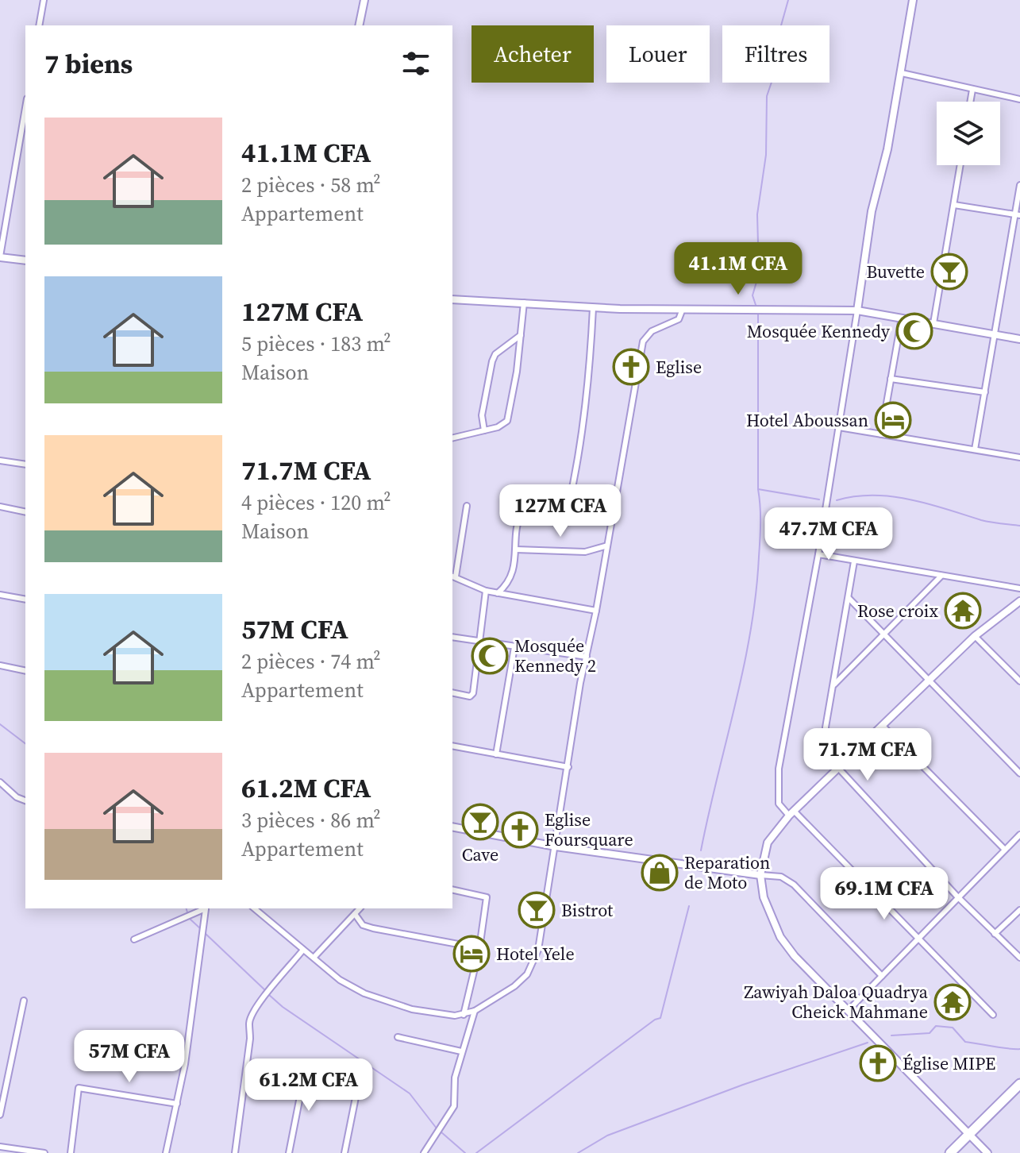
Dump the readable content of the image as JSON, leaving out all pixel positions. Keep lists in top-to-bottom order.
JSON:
{
  "places": {
    "bar": ["Buvette", "Cave", "Bistrot"],
    "mosque": ["Mosquée Kennedy", "Mosquée Kennedy 2"],
    "church": ["Eglise", "Eglise Foursquare", "Église MIPE"],
    "hotel": ["Hotel Aboussan", "Hotel Yele"],
    "temple": ["Rose croix", "Zawiyah Daloa Quadrya Cheick Mahmane"],
    "shop": ["Reparation de Moto"]
  },
  "page": {
    "chip": ["Acheter", "Louer", "Filtres"],
    "heading": "7 biens",
    "list": [
      {
        "name": "41.1M CFA",
        "note": "2 pièces · 58 m² · Appartement"
      },
      {
        "name": "127M CFA",
        "note": "5 pièces · 183 m² · Maison"
      },
      {
        "name": "71.7M CFA",
        "note": "4 pièces · 120 m² · Maison"
      },
      {
        "name": "57M CFA",
        "note": "2 pièces · 74 m² · Appartement"
      },
      {
        "name": "61.2M CFA",
        "note": "3 pièces · 86 m² · Appartement"
      }
    ],
    "price": [
      "41.1M CFA",
      "127M CFA",
      "47.7M CFA",
      "71.7M CFA",
      "69.1M CFA",
      "57M CFA",
      "61.2M CFA"
    ]
  }
}
